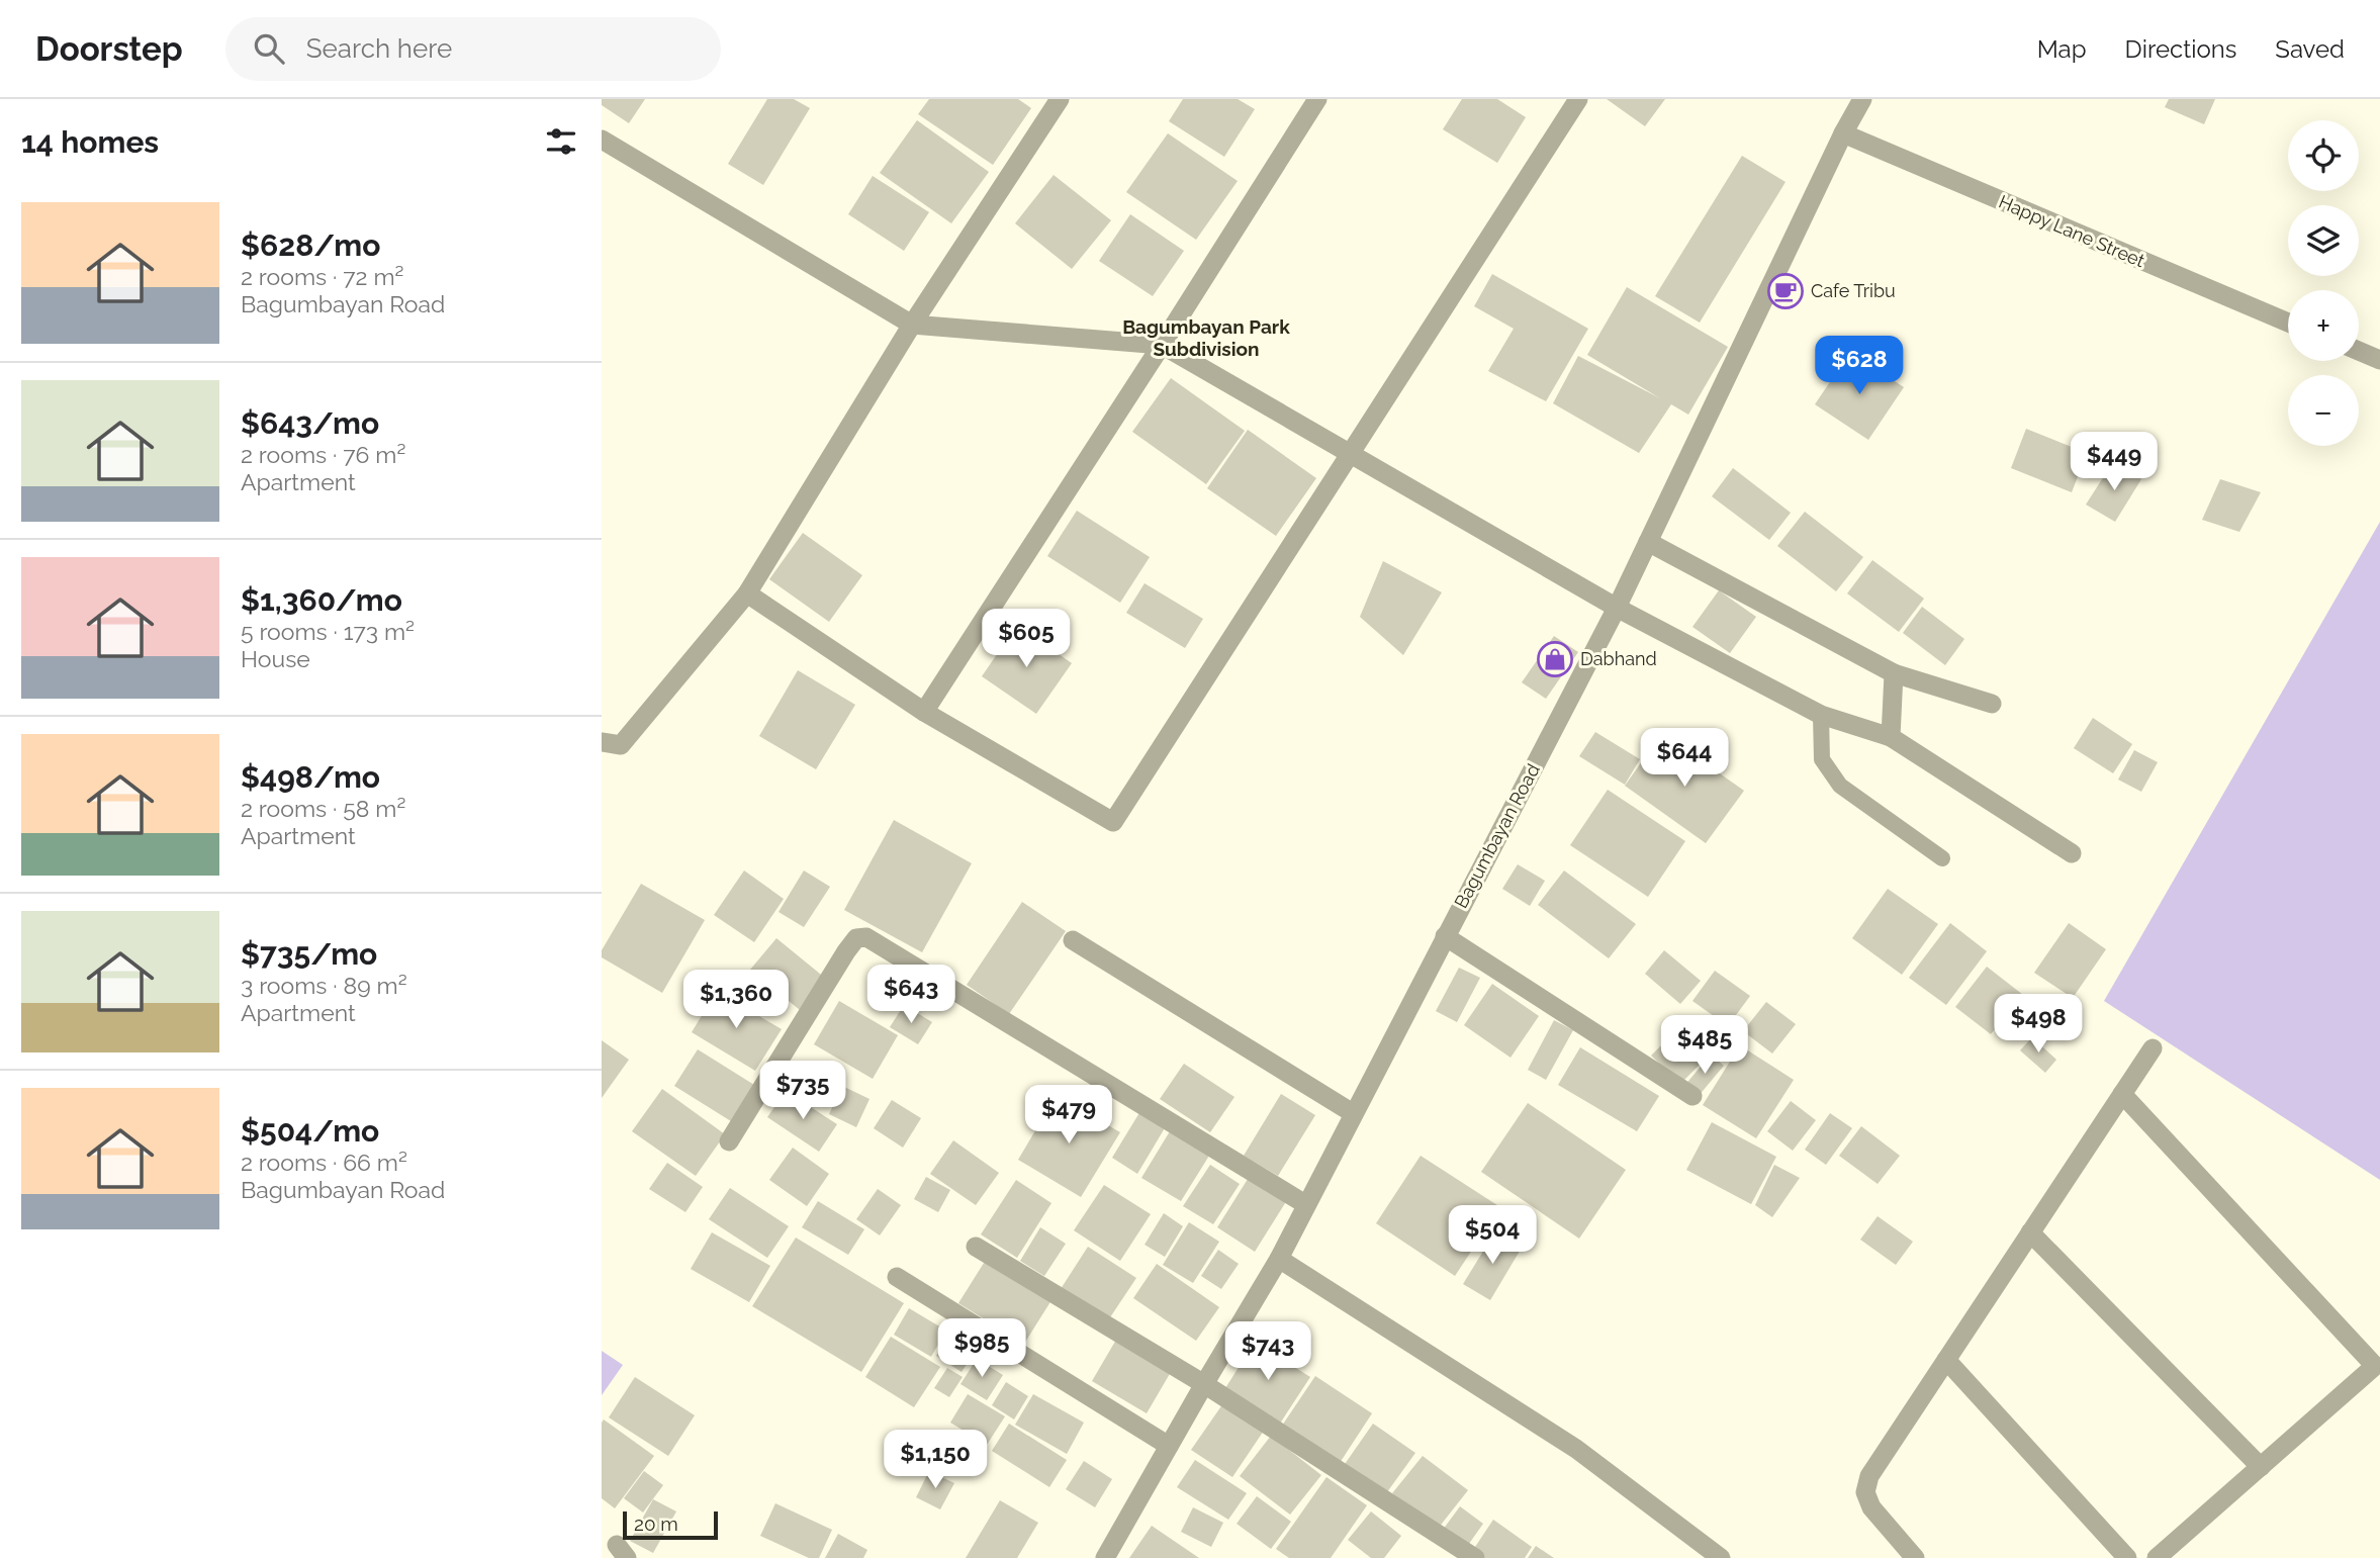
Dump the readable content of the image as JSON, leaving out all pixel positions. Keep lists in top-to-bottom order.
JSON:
{
  "streets": {
    "street": ["Happy Lane Street", "Bagumbayan Road"]
  },
  "crossings": [
    ["Happy Lane Street", "Bagumbayan Road"]
  ],
  "districts": ["Bagumbayan Park Subdivision"],
  "places": {
    "cafe": ["Cafe Tribu"],
    "shop": ["Dabhand"]
  },
  "scale_bar": "20 m",
  "page": {
    "header": "Doorstep",
    "search": "Search here",
    "nav": ["Map", "Directions", "Saved"],
    "heading": "14 homes",
    "map_buttons": ["+", "−"],
    "list": [
      {
        "name": "$628/mo",
        "note": "2 rooms · 72 m² · Bagumbayan Road"
      },
      {
        "name": "$643/mo",
        "note": "2 rooms · 76 m² · Apartment"
      },
      {
        "name": "$1,360/mo",
        "note": "5 rooms · 173 m² · House"
      },
      {
        "name": "$498/mo",
        "note": "2 rooms · 58 m² · Apartment"
      },
      {
        "name": "$735/mo",
        "note": "3 rooms · 89 m² · Apartment"
      },
      {
        "name": "$504/mo",
        "note": "2 rooms · 66 m² · Bagumbayan Road"
      }
    ],
    "price": [
      "$628",
      "$449",
      "$605",
      "$644",
      "$643",
      "$1,360",
      "$498",
      "$485",
      "$735",
      "$479",
      "$504",
      "$985",
      "$743",
      "$1,150"
    ],
    "scale": "20 m"
  }
}
